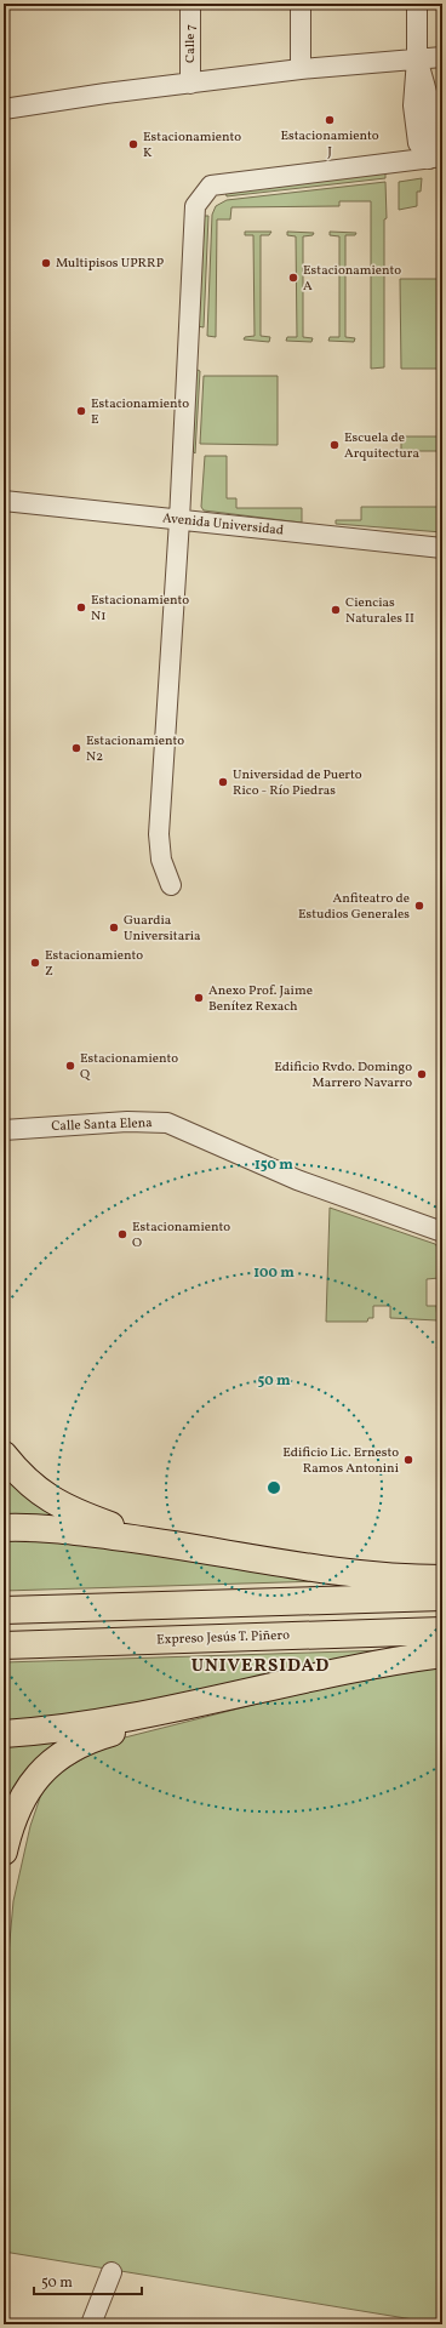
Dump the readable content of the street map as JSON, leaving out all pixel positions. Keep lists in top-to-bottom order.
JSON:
{
  "streets": {
    "highway": ["Expreso Jesús T. Piñero"],
    "street": ["Calle 7", "Avenida Universidad", "Calle Santa Elena"]
  },
  "districts": ["UNIVERSIDAD"],
  "places": [
    "Estacionamiento J",
    "Estacionamiento K",
    "Multipisos UPRRP",
    "Estacionamiento A",
    "Estacionamiento E",
    "Escuela de Arquitectura",
    "Estacionamiento N1",
    "Ciencias Naturales II",
    "Estacionamiento N2",
    "Universidad de Puerto Rico - Río Piedras",
    "Anfiteatro de Estudios Generales",
    "Guardia Universitaria",
    "Estacionamiento Z",
    "Anexo Prof. Jaime Benítez Rexach",
    "Estacionamiento Q",
    "Edificio Rvdo. Domingo Marrero Navarro",
    "Estacionamiento O",
    "Edificio Lic. Ernesto Ramos Antonini"
  ],
  "scale_bar": "50 m",
  "rings": ["150 m", "100 m", "50 m"]
}
